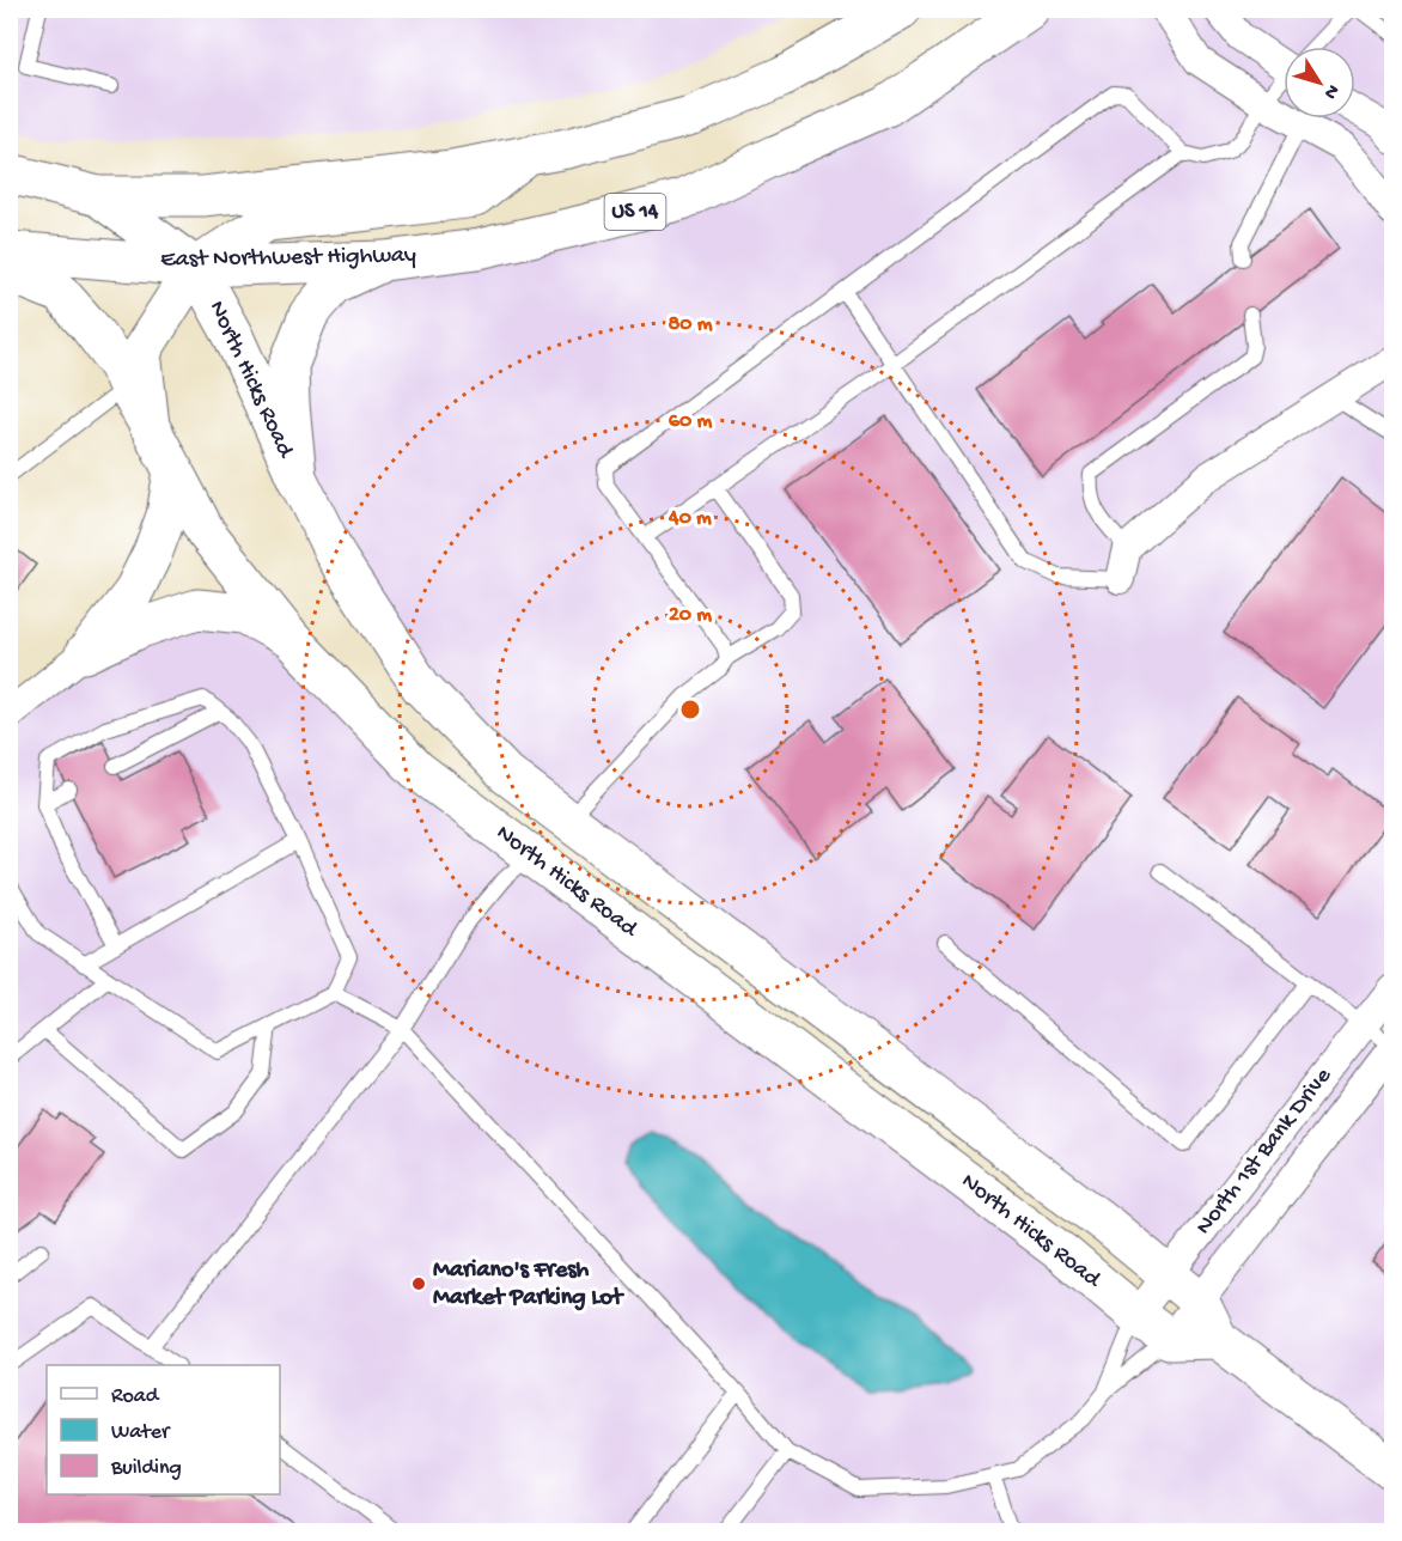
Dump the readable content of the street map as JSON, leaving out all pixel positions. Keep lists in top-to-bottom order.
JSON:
{
  "streets": {
    "main road": ["US 14", "East Northwest Highway", "North Hicks Road"],
    "street": ["North 1st Bank Drive"]
  },
  "crossings": [
    ["East Northwest Highway", "North Hicks Road"],
    ["North Hicks Road", "North 1st Bank Drive"]
  ],
  "places": ["Mariano's Fresh Market Parking Lot"],
  "legend": ["Road", "Water", "Building"],
  "north": "bottom right",
  "rings": [
    "80 m",
    "60 m",
    "40 m",
    "20 m"
  ]
}
